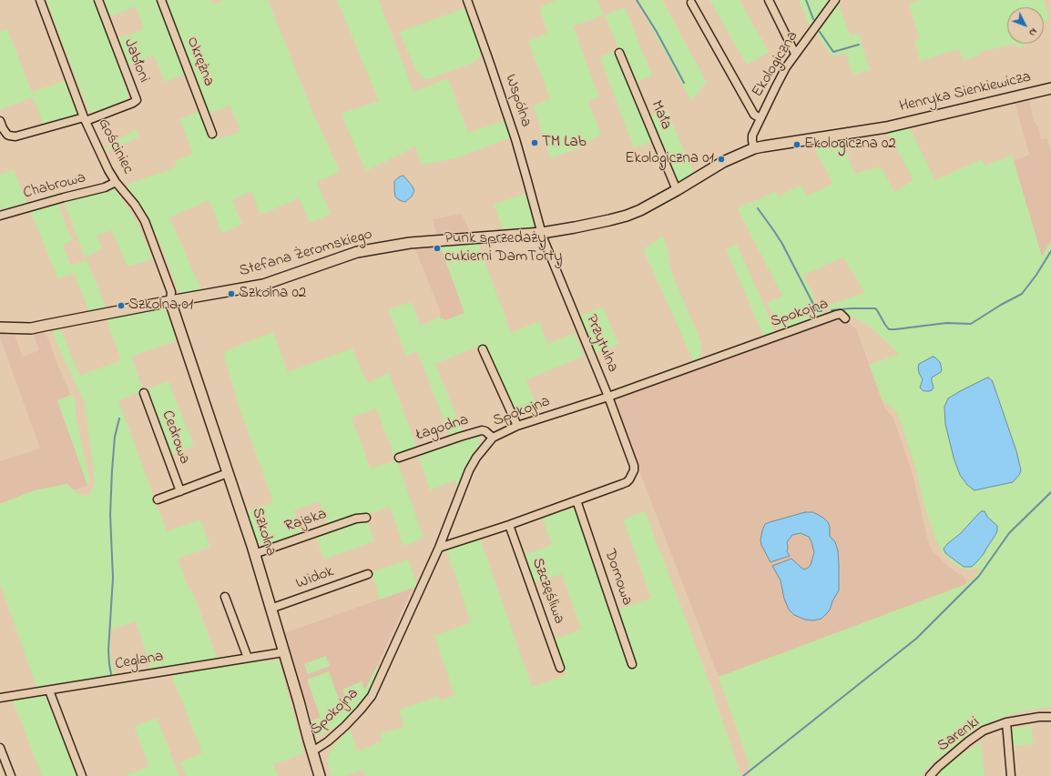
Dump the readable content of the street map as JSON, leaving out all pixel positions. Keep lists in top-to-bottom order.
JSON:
{
  "streets": {
    "street": [
      "Jabłoni",
      "Okrężna",
      "Ekologiczna",
      "Henryka Sienkiewicza",
      "Wspólna",
      "Mała",
      "Gościniec",
      "Chabrowa",
      "Stefana Żeromskiego",
      "Spokojna",
      "Przytulna",
      "Łagodna",
      "Cedrowa",
      "Rajska",
      "Szkolna",
      "Domowa",
      "Widok",
      "Szczęśliwa",
      "Ceglana",
      "Sarenki"
    ]
  },
  "crossings": [
    ["Jabłoni", "Gościniec"],
    ["Ekologiczna", "Stefana Żeromskiego"],
    ["Henryka Sienkiewicza", "Stefana Żeromskiego"],
    ["Wspólna", "Stefana Żeromskiego"],
    ["Wspólna", "Przytulna"],
    ["Mała", "Stefana Żeromskiego"],
    ["Gościniec", "Chabrowa"],
    ["Gościniec", "Stefana Żeromskiego"],
    ["Gościniec", "Szkolna"],
    ["Stefana Żeromskiego", "Przytulna"],
    ["Stefana Żeromskiego", "Szkolna"],
    ["Spokojna", "Przytulna"],
    ["Spokojna", "Łagodna"],
    ["Spokojna", "Szkolna"],
    ["Przytulna", "Domowa"],
    ["Rajska", "Szkolna"],
    ["Szkolna", "Widok"],
    ["Szkolna", "Ceglana"]
  ],
  "places": [
    "TM Lab",
    "Ekologiczna 02",
    "Ekologiczna 01",
    "Punk sprzedaży cukierni DamTorty",
    "Szkolna 02",
    "Szkolna 01"
  ],
  "north": "bottom right"
}
